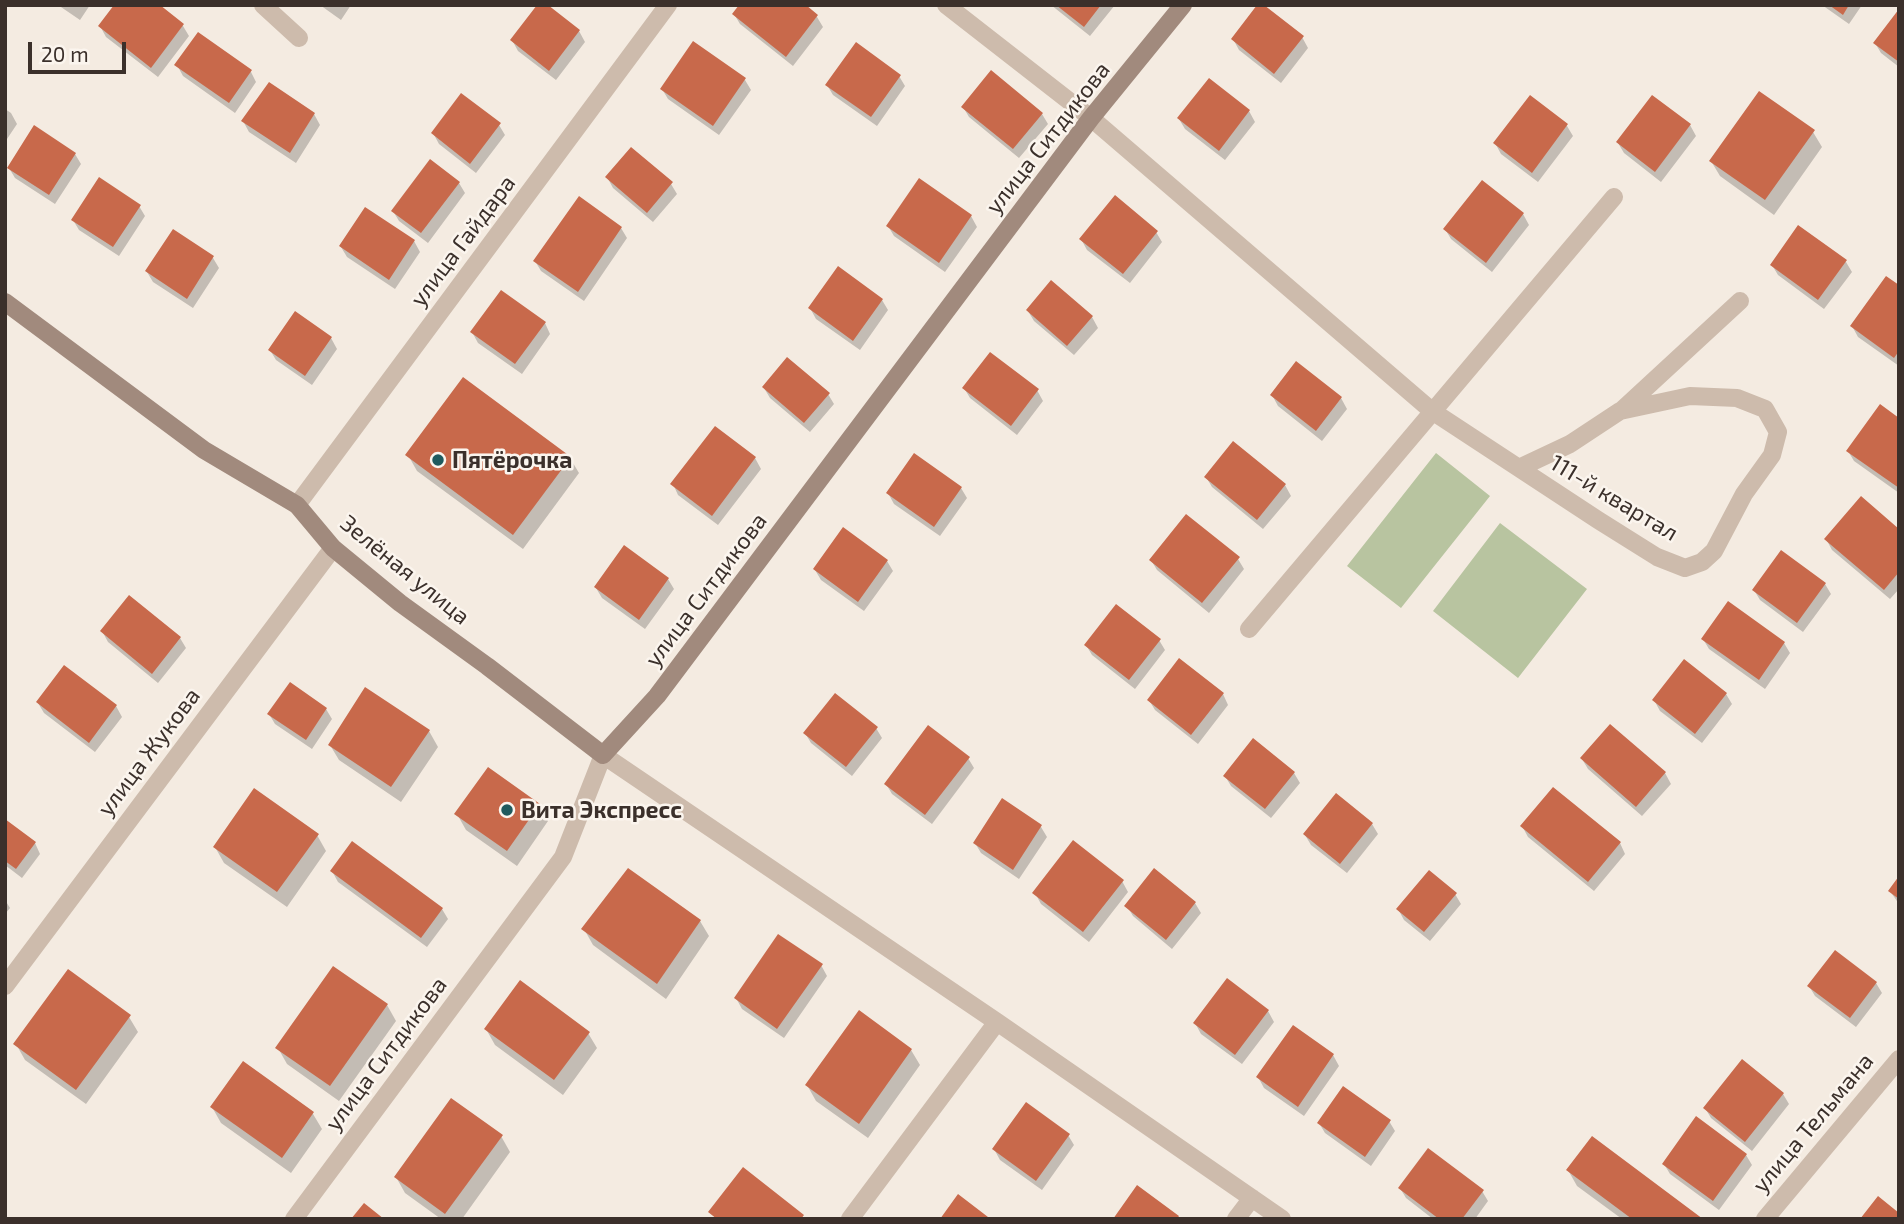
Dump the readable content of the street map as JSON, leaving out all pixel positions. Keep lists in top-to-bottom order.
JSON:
{
  "streets": {
    "street": [
      "улица Ситдикова",
      "улица Гайдара",
      "111-й квартал",
      "Зелёная улица",
      "улица Жукова",
      "улица Тельмана"
    ]
  },
  "crossings": [
    ["улица Ситдикова", "111-й квартал"],
    ["улица Ситдикова", "Зелёная улица"],
    ["улица Гайдара", "Зелёная улица"],
    ["Зелёная улица", "улица Жукова"]
  ],
  "places": ["Пятёрочка", "Вита Экспресс"],
  "scale_bar": "20 m"
}
